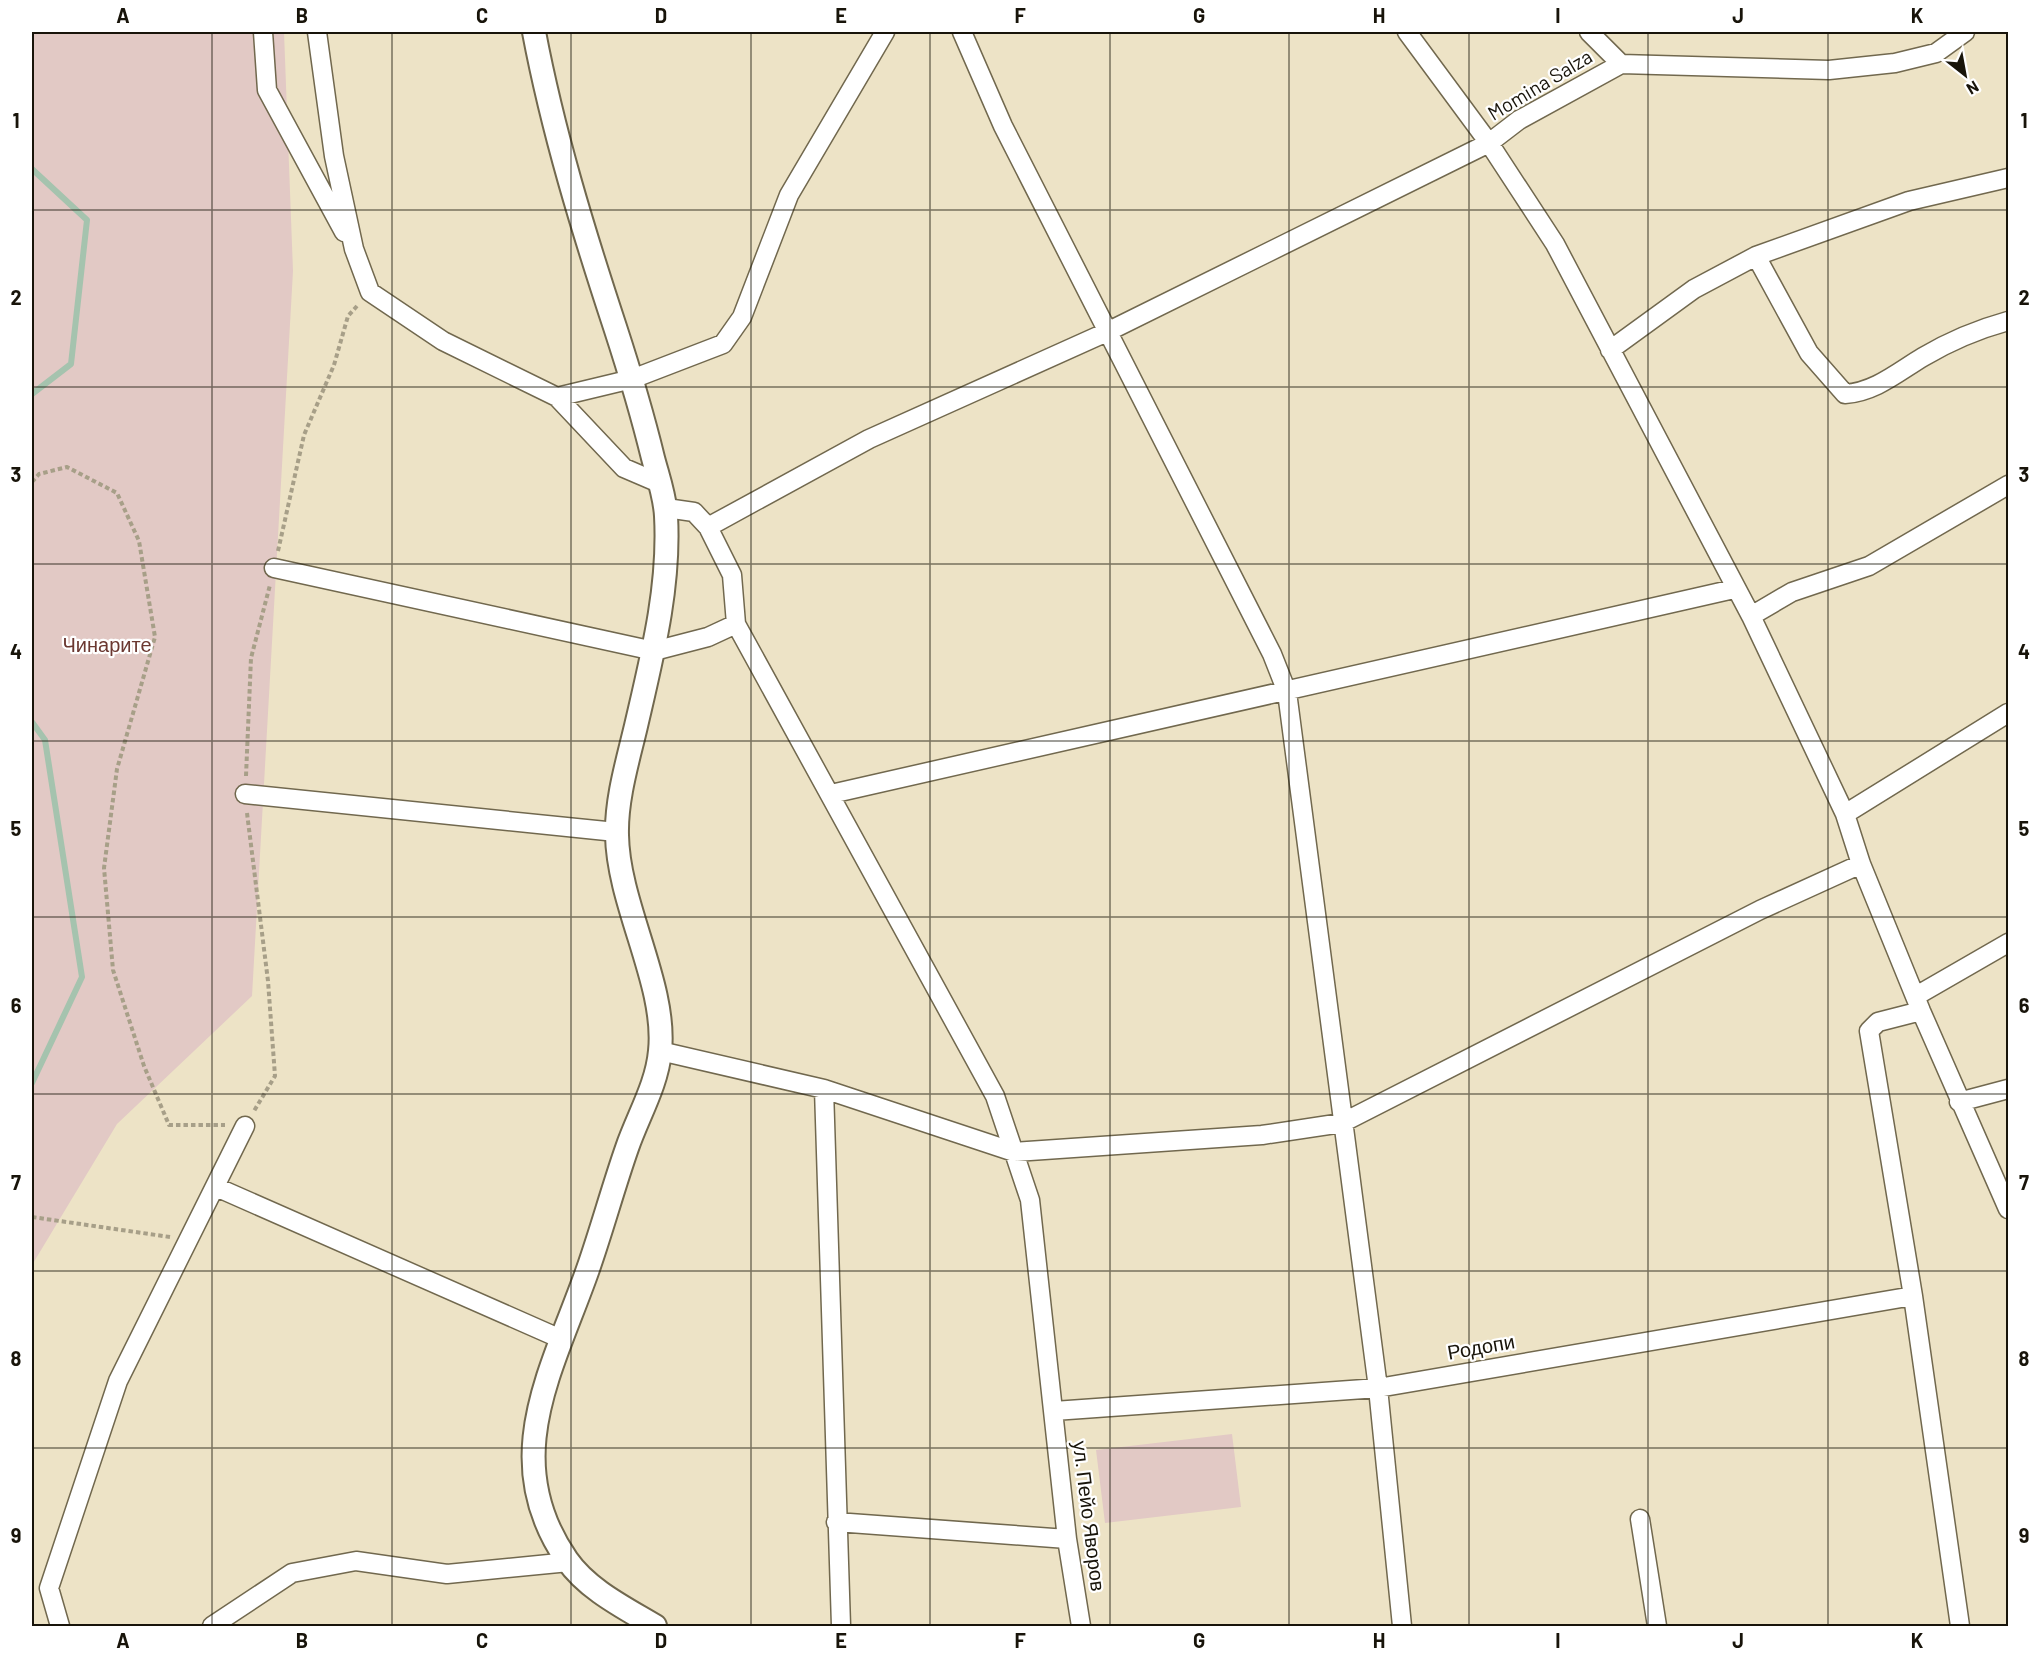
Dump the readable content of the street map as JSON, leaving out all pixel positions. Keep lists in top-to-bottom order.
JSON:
{
  "streets": {
    "street": ["Momina Salza", "Родопи", "ул. Пейо Яворов"]
  },
  "crossings": [
    ["Родопи", "ул. Пейо Яворов"]
  ],
  "parks": ["Чинарите"],
  "north": "bottom right",
  "grid": {
    "columns": [
      "A",
      "B",
      "C",
      "D",
      "E",
      "F",
      "G",
      "H",
      "I",
      "J",
      "K"
    ],
    "rows": [
      "1",
      "2",
      "3",
      "4",
      "5",
      "6",
      "7",
      "8",
      "9"
    ]
  }
}
